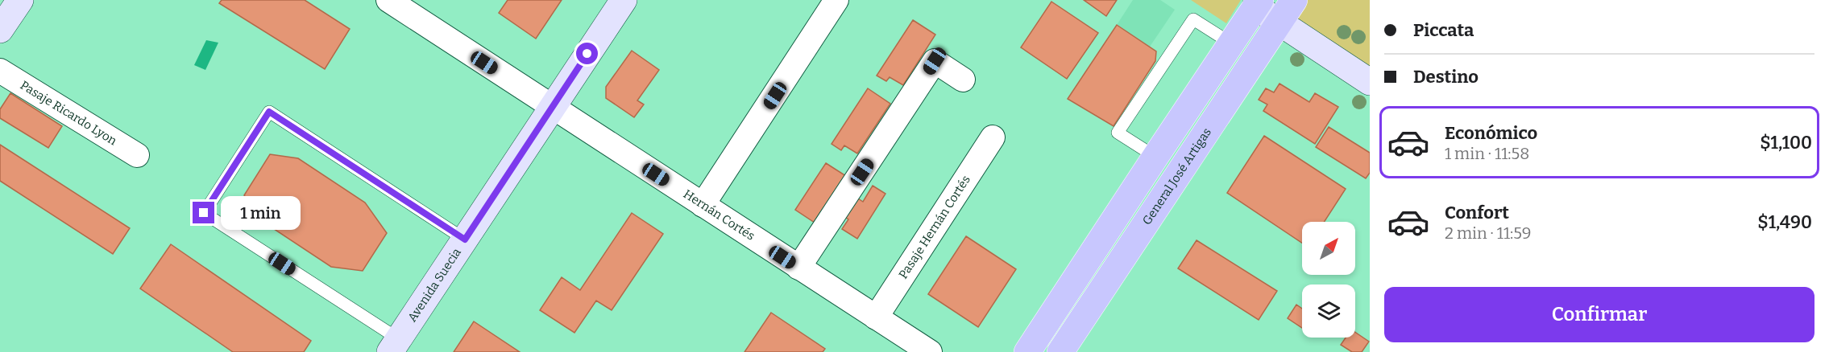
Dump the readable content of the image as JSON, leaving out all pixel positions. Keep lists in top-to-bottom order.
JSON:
{
  "streets": {
    "main road": ["General José Artigas"],
    "street": [
      "Pasaje Ricardo Lyon",
      "Hernán Cortés",
      "Pasaje Hernán Cortés",
      "Avenida Suecia"
    ]
  },
  "crossings": [
    ["Hernán Cortés", "Pasaje Hernán Cortés"],
    ["Hernán Cortés", "Avenida Suecia"]
  ],
  "north": "top right",
  "page": {
    "banner": ["Piccata", "Destino"],
    "list": [
      {
        "name": "Económico",
        "note": "1 min · 11:58",
        "value": "$1,100"
      },
      {
        "name": "Confort",
        "note": "2 min · 11:59",
        "value": "$1,490"
      }
    ],
    "bubble": "1 min",
    "buttons": "Confirmar"
  }
}
